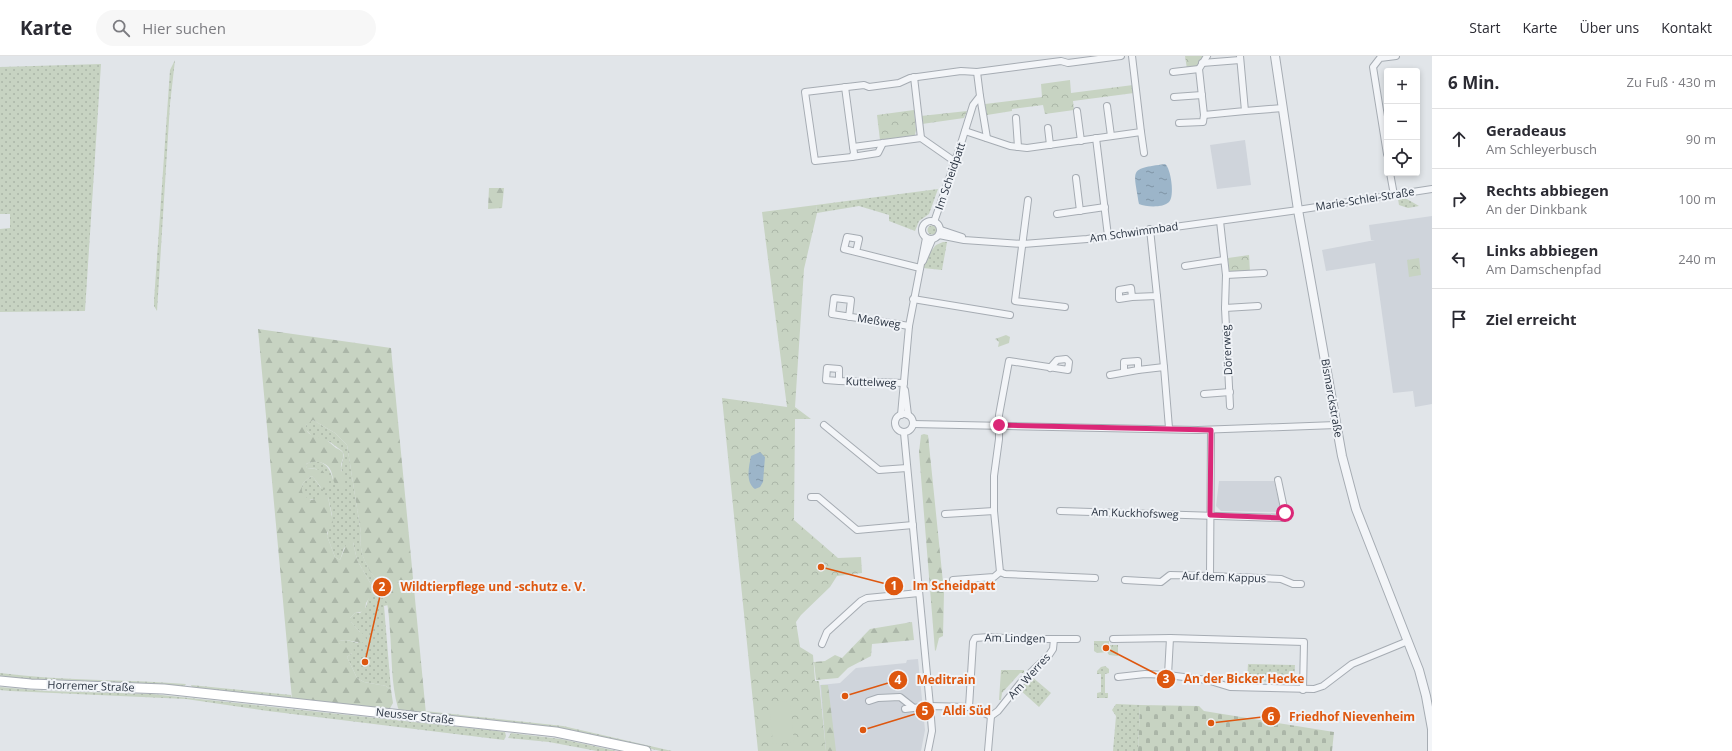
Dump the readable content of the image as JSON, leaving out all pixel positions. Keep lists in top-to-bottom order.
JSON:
{
  "streets": {
    "main road": ["Horremer Straße", "Neusser Straße"],
    "street": [
      "Im Scheidpatt",
      "Marie-Schlei-Straße",
      "Am Schwimmbad",
      "Meßweg",
      "Dörerweg",
      "Kuttelweg",
      "Bismarckstraße",
      "Am Kuckhofsweg",
      "Auf dem Kappus",
      "Am Lindgen",
      "Am Werres"
    ]
  },
  "crossings": [
    ["Im Scheidpatt", "Am Schwimmbad"],
    ["Im Scheidpatt", "Meßweg"],
    ["Im Scheidpatt", "Kuttelweg"],
    ["Marie-Schlei-Straße", "Am Schwimmbad"],
    ["Marie-Schlei-Straße", "Bismarckstraße"],
    ["Am Schwimmbad", "Dörerweg"],
    ["Am Schwimmbad", "Bismarckstraße"],
    ["Am Lindgen", "Am Werres"],
    ["Horremer Straße", "Neusser Straße"]
  ],
  "places": [
    "Im Scheidpatt",
    "An der Bicker Hecke",
    "Wildtierpflege und -schutz e. V.",
    "Meditrain",
    "Friedhof Nievenheim",
    "Aldi Süd"
  ],
  "page": {
    "header": "Karte",
    "search": "Hier suchen",
    "nav": [
      "Start",
      "Karte",
      "Über uns",
      "Kontakt"
    ],
    "heading": ["6 Min.", "Zu Fuß · 430 m"],
    "map_buttons": ["+", "−"],
    "list": [
      ["Geradeaus", "Am Schleyerbusch", "90 m"],
      ["Rechts abbiegen", "An der Dinkbank", "100 m"],
      ["Links abbiegen", "Am Damschenpfad", "240 m"],
      "Ziel erreicht"
    ]
  }
}
